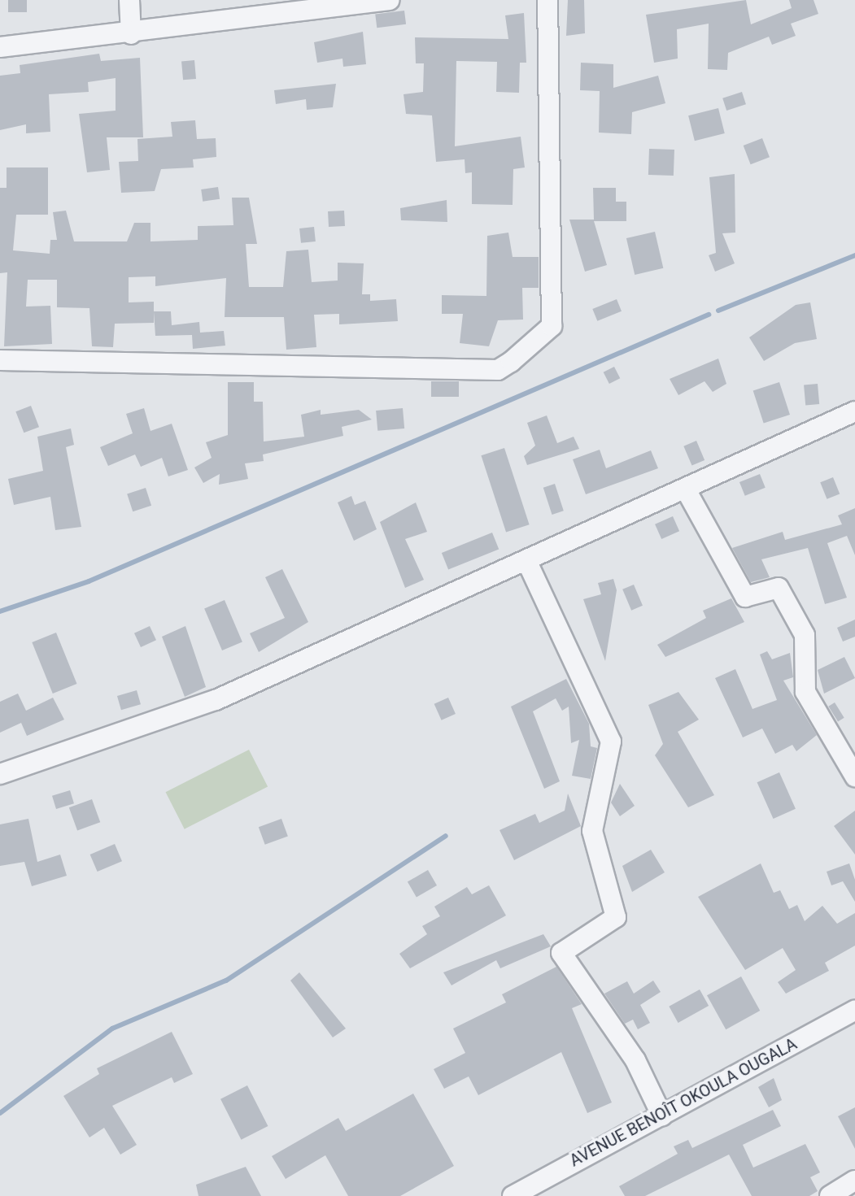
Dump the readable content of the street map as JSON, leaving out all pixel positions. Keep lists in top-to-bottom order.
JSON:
{
  "streets": {
    "street": ["AVENUE BENOÎT OKOULA OUGALA"]
  }
}
